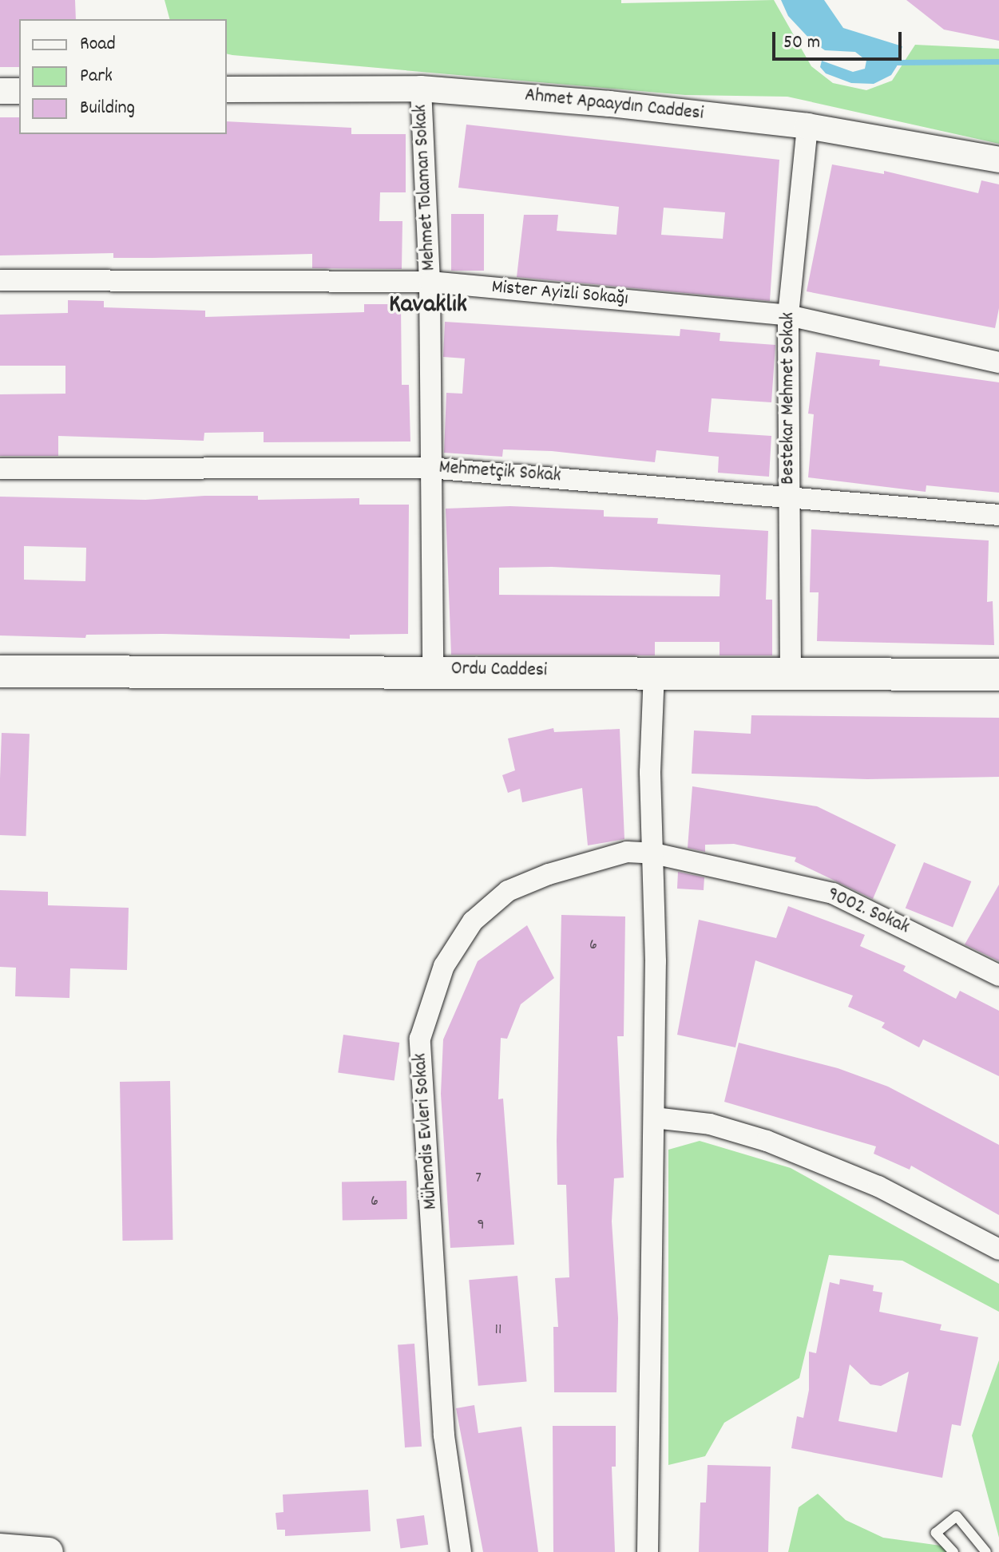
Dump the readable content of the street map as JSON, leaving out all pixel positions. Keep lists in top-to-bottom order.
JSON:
{
  "streets": {
    "main road": ["Ordu Caddesi"],
    "street": [
      "Ahmet Apaaydın Caddesi",
      "Mehmet Tolaman Sokak",
      "Mister Ayizli Sokağı",
      "Bestekar Mehmet Sokak",
      "Mehmetçik Sokak",
      "9002. Sokak",
      "Mühendis Evleri Sokak"
    ]
  },
  "crossings": [
    ["Ahmet Apaaydın Caddesi", "Mehmet Tolaman Sokak"],
    ["Ahmet Apaaydın Caddesi", "Bestekar Mehmet Sokak"],
    ["Mehmet Tolaman Sokak", "Mister Ayizli Sokağı"],
    ["Mehmet Tolaman Sokak", "Mehmetçik Sokak"],
    ["Mehmet Tolaman Sokak", "Ordu Caddesi"],
    ["Mister Ayizli Sokağı", "Bestekar Mehmet Sokak"],
    ["Bestekar Mehmet Sokak", "Mehmetçik Sokak"],
    ["Bestekar Mehmet Sokak", "Ordu Caddesi"],
    ["9002. Sokak", "Mühendis Evleri Sokak"]
  ],
  "districts": ["Kavaklık"],
  "house_numbers": [
    "6",
    "7",
    "6",
    "9",
    "11"
  ],
  "legend": ["Road", "Park", "Building"],
  "scale_bar": "50 m"
}
